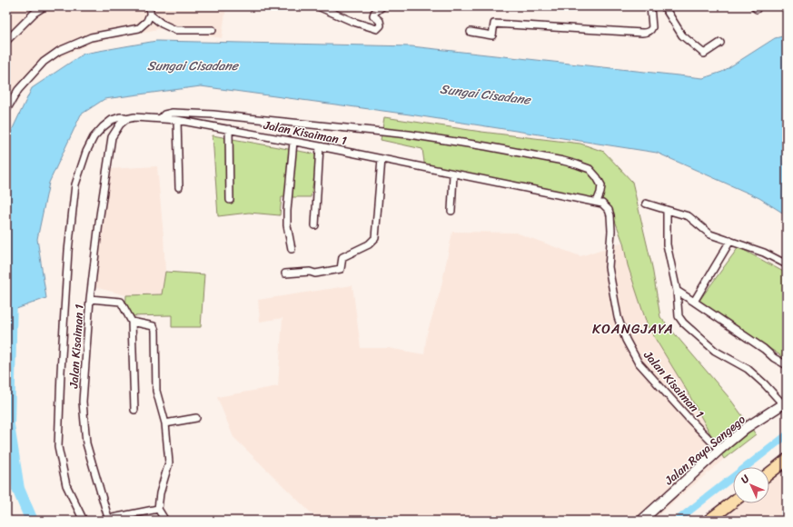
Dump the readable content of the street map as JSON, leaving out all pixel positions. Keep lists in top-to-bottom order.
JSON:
{
  "streets": {
    "street": ["Jalan Kisaiman 1", "Jalan Raya Sangego"]
  },
  "crossings": [
    ["Jalan Kisaiman 1", "Jalan Raya Sangego"]
  ],
  "districts": ["KOANGJAYA"],
  "water": ["Sungai Cisadane"],
  "north": "top left"
}
